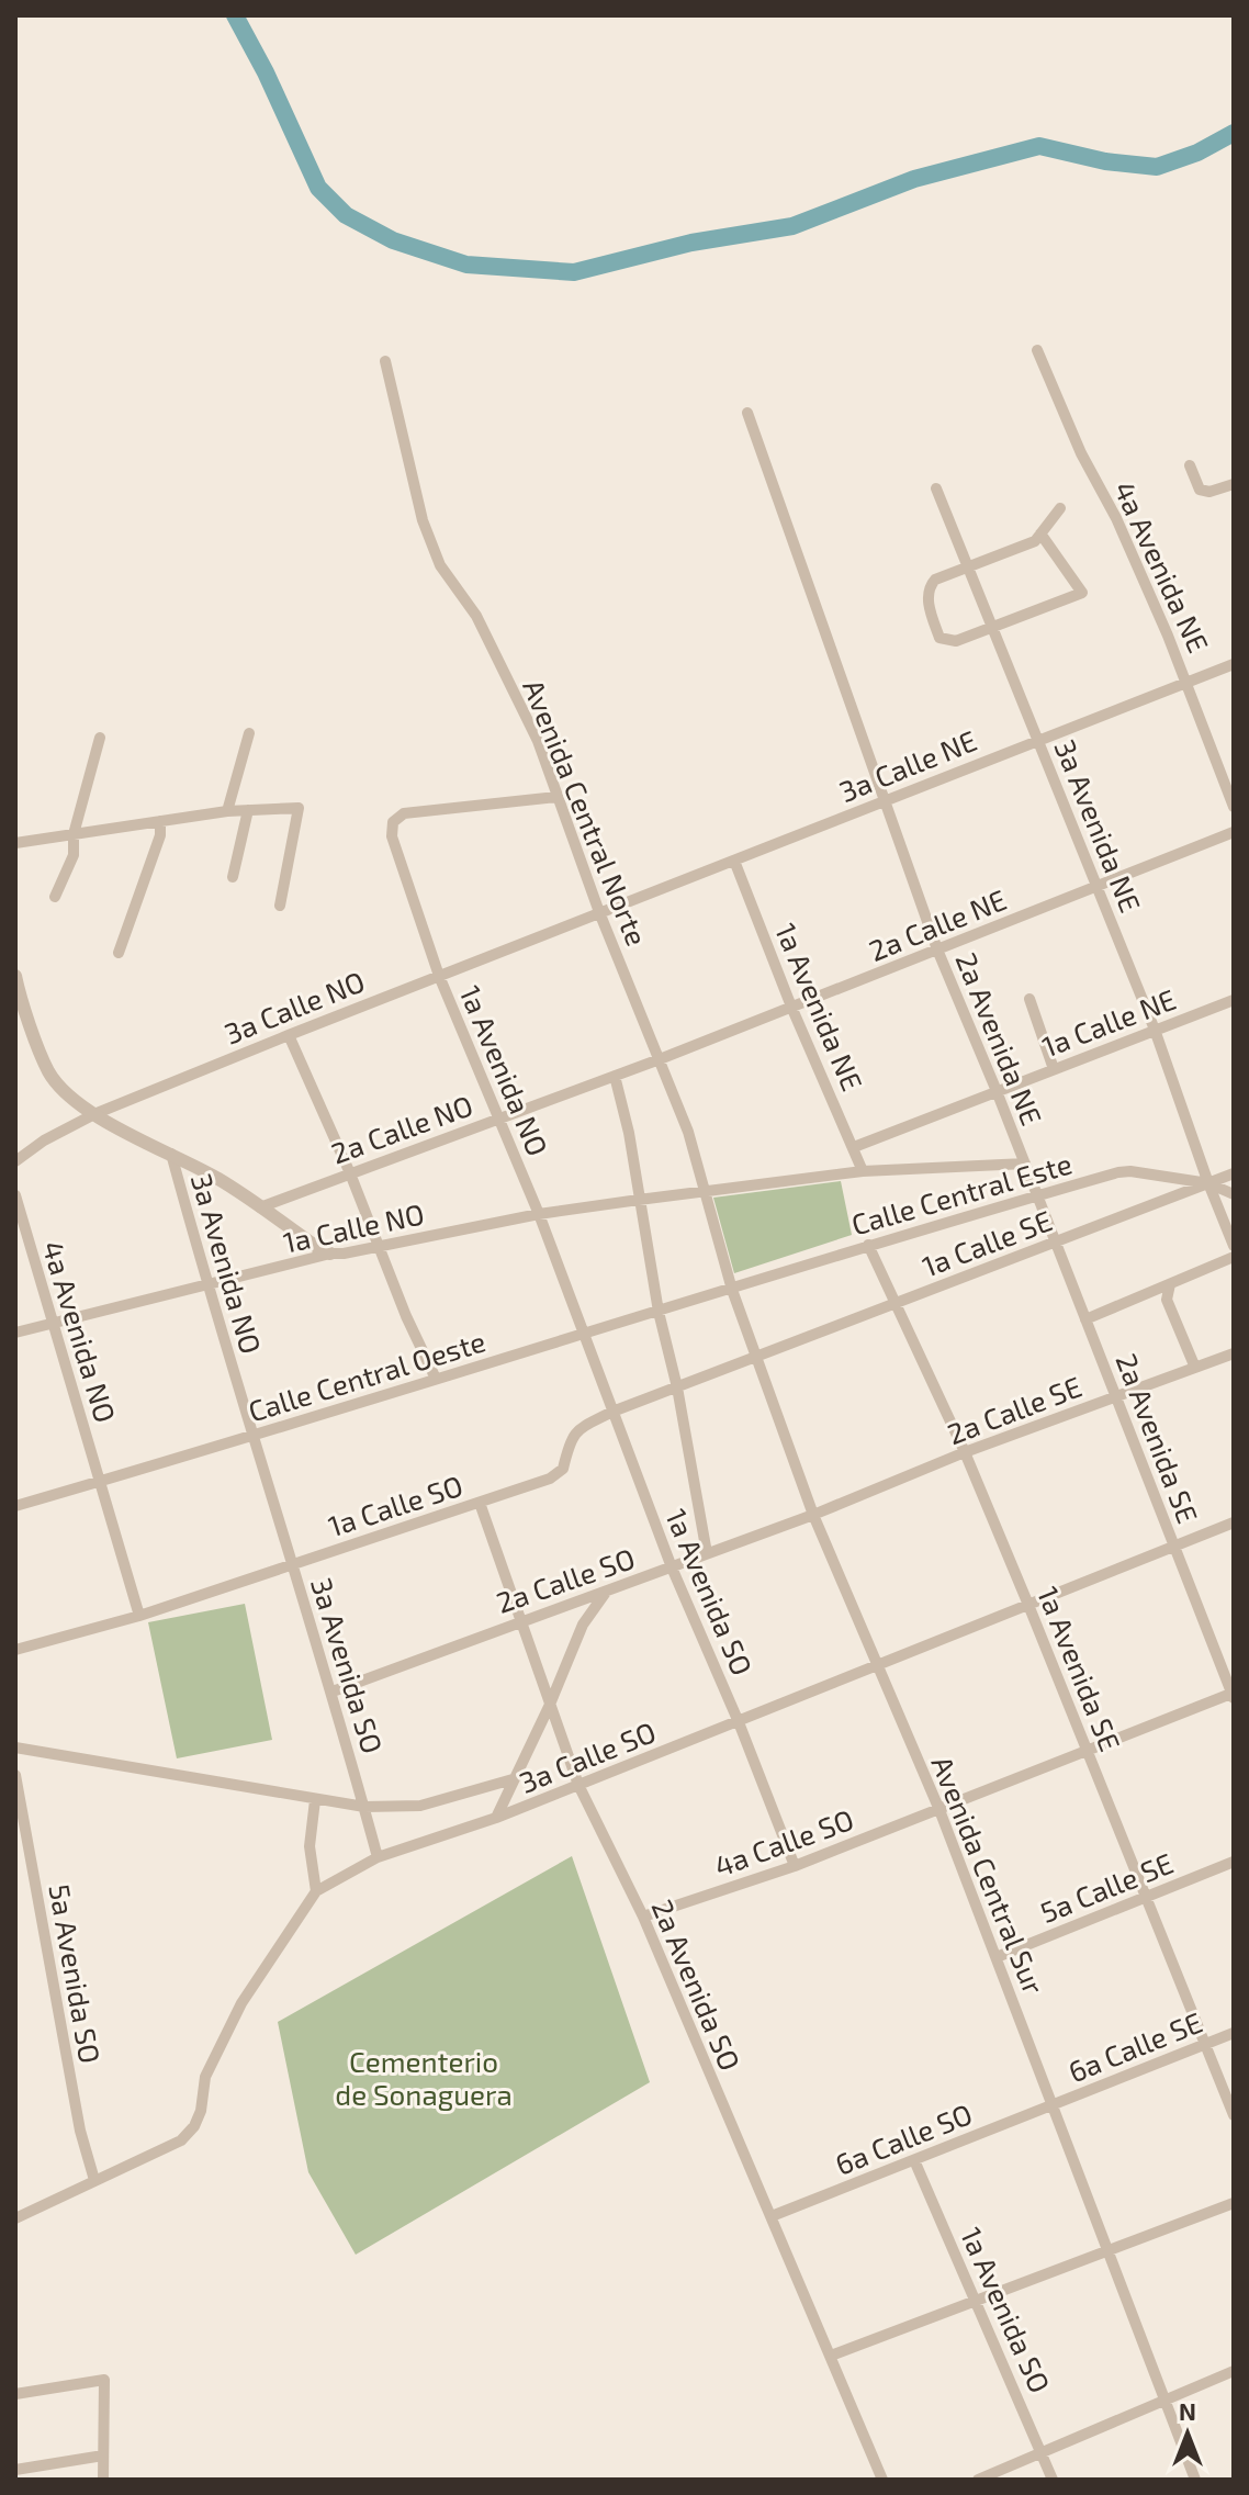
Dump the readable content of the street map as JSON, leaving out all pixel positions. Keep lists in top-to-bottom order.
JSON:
{
  "streets": {
    "street": [
      "4a Avenida NE",
      "3a Calle NE",
      "Avenida Central Norte",
      "3a Avenida NE",
      "2a Calle NE",
      "3a Calle NO",
      "1a Avenida NE",
      "1a Calle NE",
      "2a Avenida NE",
      "1a Avenida NO",
      "2a Calle NO",
      "Calle Central Este",
      "1a Calle NO",
      "1a Calle SE",
      "3a Avenida NO",
      "4a Avenida NO",
      "Calle Central Oeste",
      "2a Calle SE",
      "2a Avenida SE",
      "1a Calle SO",
      "2a Calle SO",
      "1a Avenida SO",
      "3a Avenida SO",
      "1a Avenida SE",
      "3a Calle SO",
      "4a Calle SO",
      "Avenida Central Sur",
      "5a Calle SE",
      "5a Avenida SO",
      "2a Avenida SO",
      "6a Calle SE",
      "6a Calle SO"
    ]
  },
  "crossings": [
    ["4a Avenida NE", "3a Calle NE"],
    ["3a Calle NE", "Avenida Central Norte"],
    ["3a Calle NE", "3a Avenida NE"],
    ["3a Calle NE", "3a Calle NO"],
    ["3a Calle NE", "1a Avenida NE"],
    ["3a Calle NE", "2a Avenida NE"],
    ["Avenida Central Norte", "2a Calle NE"],
    ["Avenida Central Norte", "3a Calle NO"],
    ["Avenida Central Norte", "1a Avenida NO"],
    ["Avenida Central Norte", "2a Calle NO"],
    ["Avenida Central Norte", "Calle Central Este"],
    ["Avenida Central Norte", "1a Calle NO"],
    ["Avenida Central Norte", "Calle Central Oeste"],
    ["Avenida Central Norte", "Avenida Central Sur"],
    ["3a Avenida NE", "2a Calle NE"],
    ["3a Avenida NE", "1a Calle NE"],
    ["3a Avenida NE", "Calle Central Este"],
    ["3a Avenida NE", "1a Calle SE"],
    ["2a Calle NE", "1a Avenida NE"],
    ["2a Calle NE", "2a Avenida NE"],
    ["2a Calle NE", "2a Calle NO"],
    ["3a Calle NO", "1a Avenida NO"],
    ["1a Avenida NE", "1a Calle NE"],
    ["1a Calle NE", "2a Avenida NE"],
    ["2a Avenida NE", "Calle Central Este"],
    ["2a Avenida NE", "2a Avenida SE"],
    ["1a Avenida NO", "2a Calle NO"],
    ["1a Avenida NO", "1a Calle NO"],
    ["1a Avenida NO", "Calle Central Oeste"],
    ["1a Avenida NO", "1a Avenida SO"],
    ["Calle Central Este", "1a Calle SE"],
    ["Calle Central Este", "Calle Central Oeste"],
    ["Calle Central Este", "2a Avenida SE"],
    ["Calle Central Este", "1a Avenida SE"],
    ["Calle Central Este", "Avenida Central Sur"],
    ["1a Calle NO", "3a Avenida NO"],
    ["1a Calle NO", "4a Avenida NO"],
    ["1a Calle SE", "2a Avenida SE"],
    ["1a Calle SE", "1a Calle SO"],
    ["1a Calle SE", "1a Avenida SE"],
    ["1a Calle SE", "Avenida Central Sur"],
    ["3a Avenida NO", "Calle Central Oeste"],
    ["3a Avenida NO", "3a Avenida SO"],
    ["4a Avenida NO", "Calle Central Oeste"],
    ["4a Avenida NO", "1a Calle SO"],
    ["Calle Central Oeste", "1a Avenida SO"],
    ["Calle Central Oeste", "3a Avenida SO"],
    ["Calle Central Oeste", "Avenida Central Sur"],
    ["2a Calle SE", "2a Avenida SE"],
    ["2a Calle SE", "2a Calle SO"],
    ["2a Calle SE", "1a Avenida SE"],
    ["2a Calle SE", "Avenida Central Sur"],
    ["2a Avenida SE", "3a Calle SO"],
    ["2a Avenida SE", "4a Calle SO"],
    ["1a Calle SO", "1a Avenida SO"],
    ["1a Calle SO", "3a Avenida SO"],
    ["1a Calle SO", "Avenida Central Sur"],
    ["1a Calle SO", "2a Avenida SO"],
    ["2a Calle SO", "1a Avenida SO"],
    ["2a Calle SO", "3a Avenida SO"],
    ["2a Calle SO", "Avenida Central Sur"],
    ["2a Calle SO", "2a Avenida SO"],
    ["1a Avenida SO", "3a Calle SO"],
    ["1a Avenida SO", "4a Calle SO"],
    ["1a Avenida SO", "6a Calle SO"],
    ["3a Avenida SO", "3a Calle SO"],
    ["1a Avenida SE", "3a Calle SO"],
    ["1a Avenida SE", "4a Calle SO"],
    ["1a Avenida SE", "5a Calle SE"],
    ["1a Avenida SE", "6a Calle SE"],
    ["3a Calle SO", "Avenida Central Sur"],
    ["3a Calle SO", "2a Avenida SO"],
    ["4a Calle SO", "Avenida Central Sur"],
    ["4a Calle SO", "2a Avenida SO"],
    ["Avenida Central Sur", "5a Calle SE"],
    ["Avenida Central Sur", "6a Calle SE"],
    ["Avenida Central Sur", "6a Calle SO"],
    ["2a Avenida SO", "6a Calle SO"],
    ["6a Calle SE", "6a Calle SO"]
  ],
  "parks": ["Cementerio de Sonaguera"],
  "north": "top"
}
